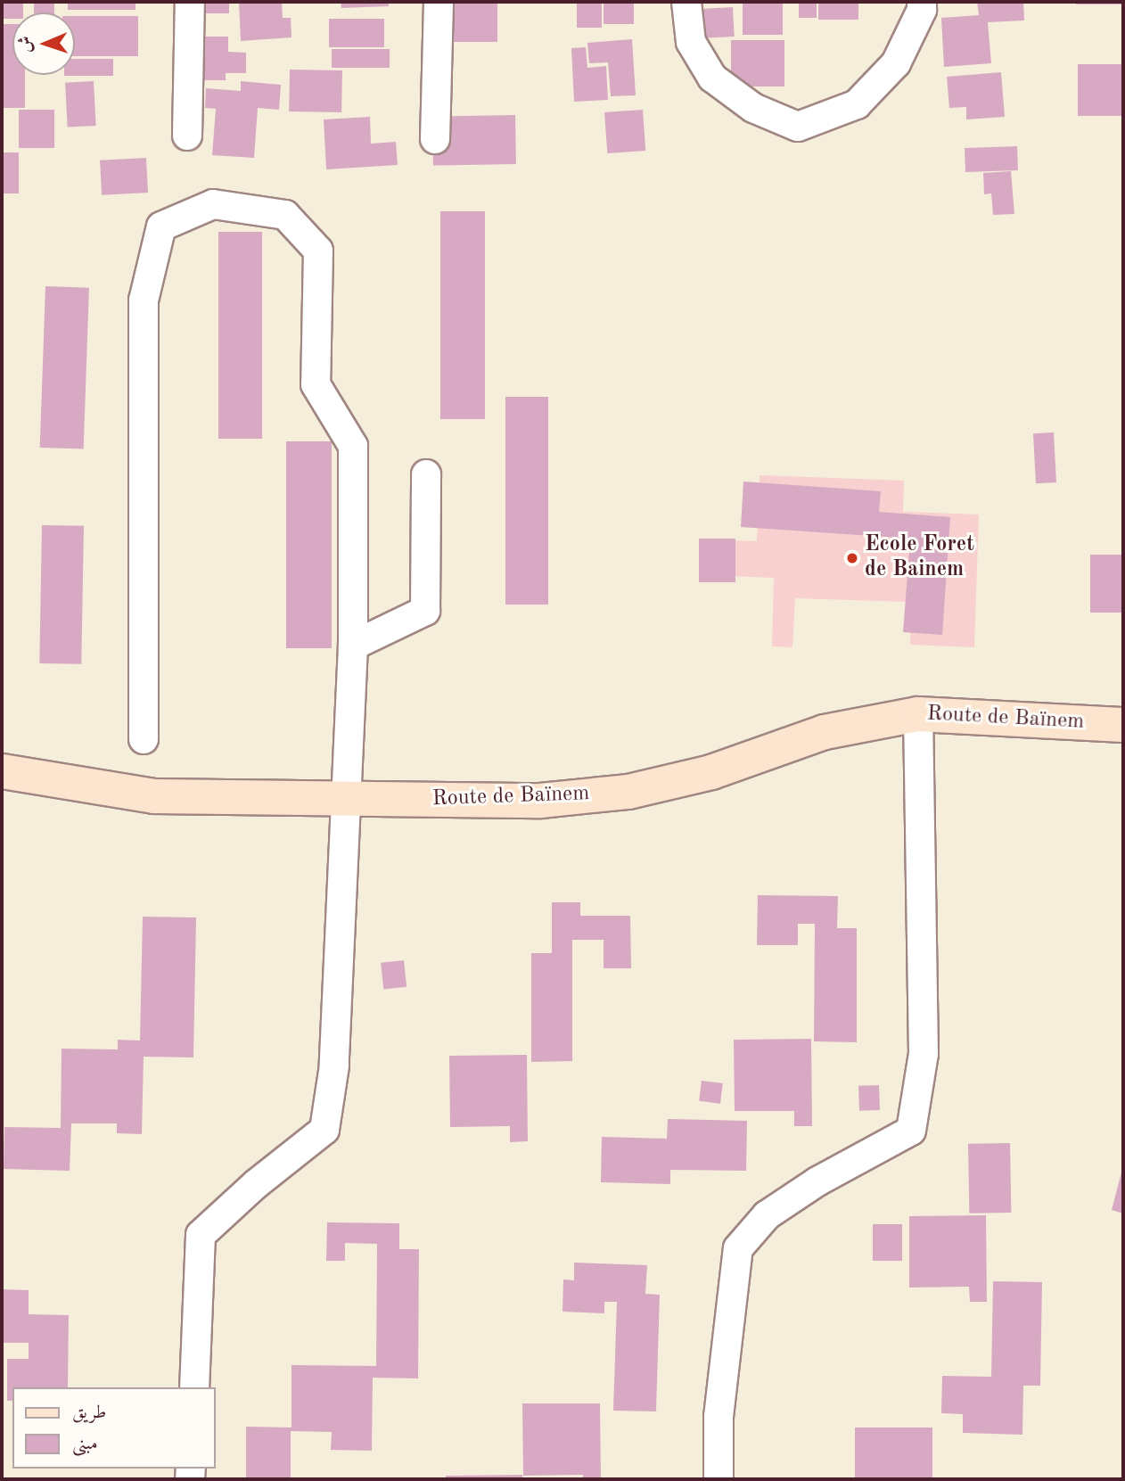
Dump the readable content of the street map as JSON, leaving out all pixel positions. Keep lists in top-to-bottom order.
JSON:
{
  "streets": {
    "street": ["Route de Baïnem"]
  },
  "places": ["Ecole Foret de Bainem"],
  "legend": ["طريق", "مبنى"],
  "north": "left"
}
